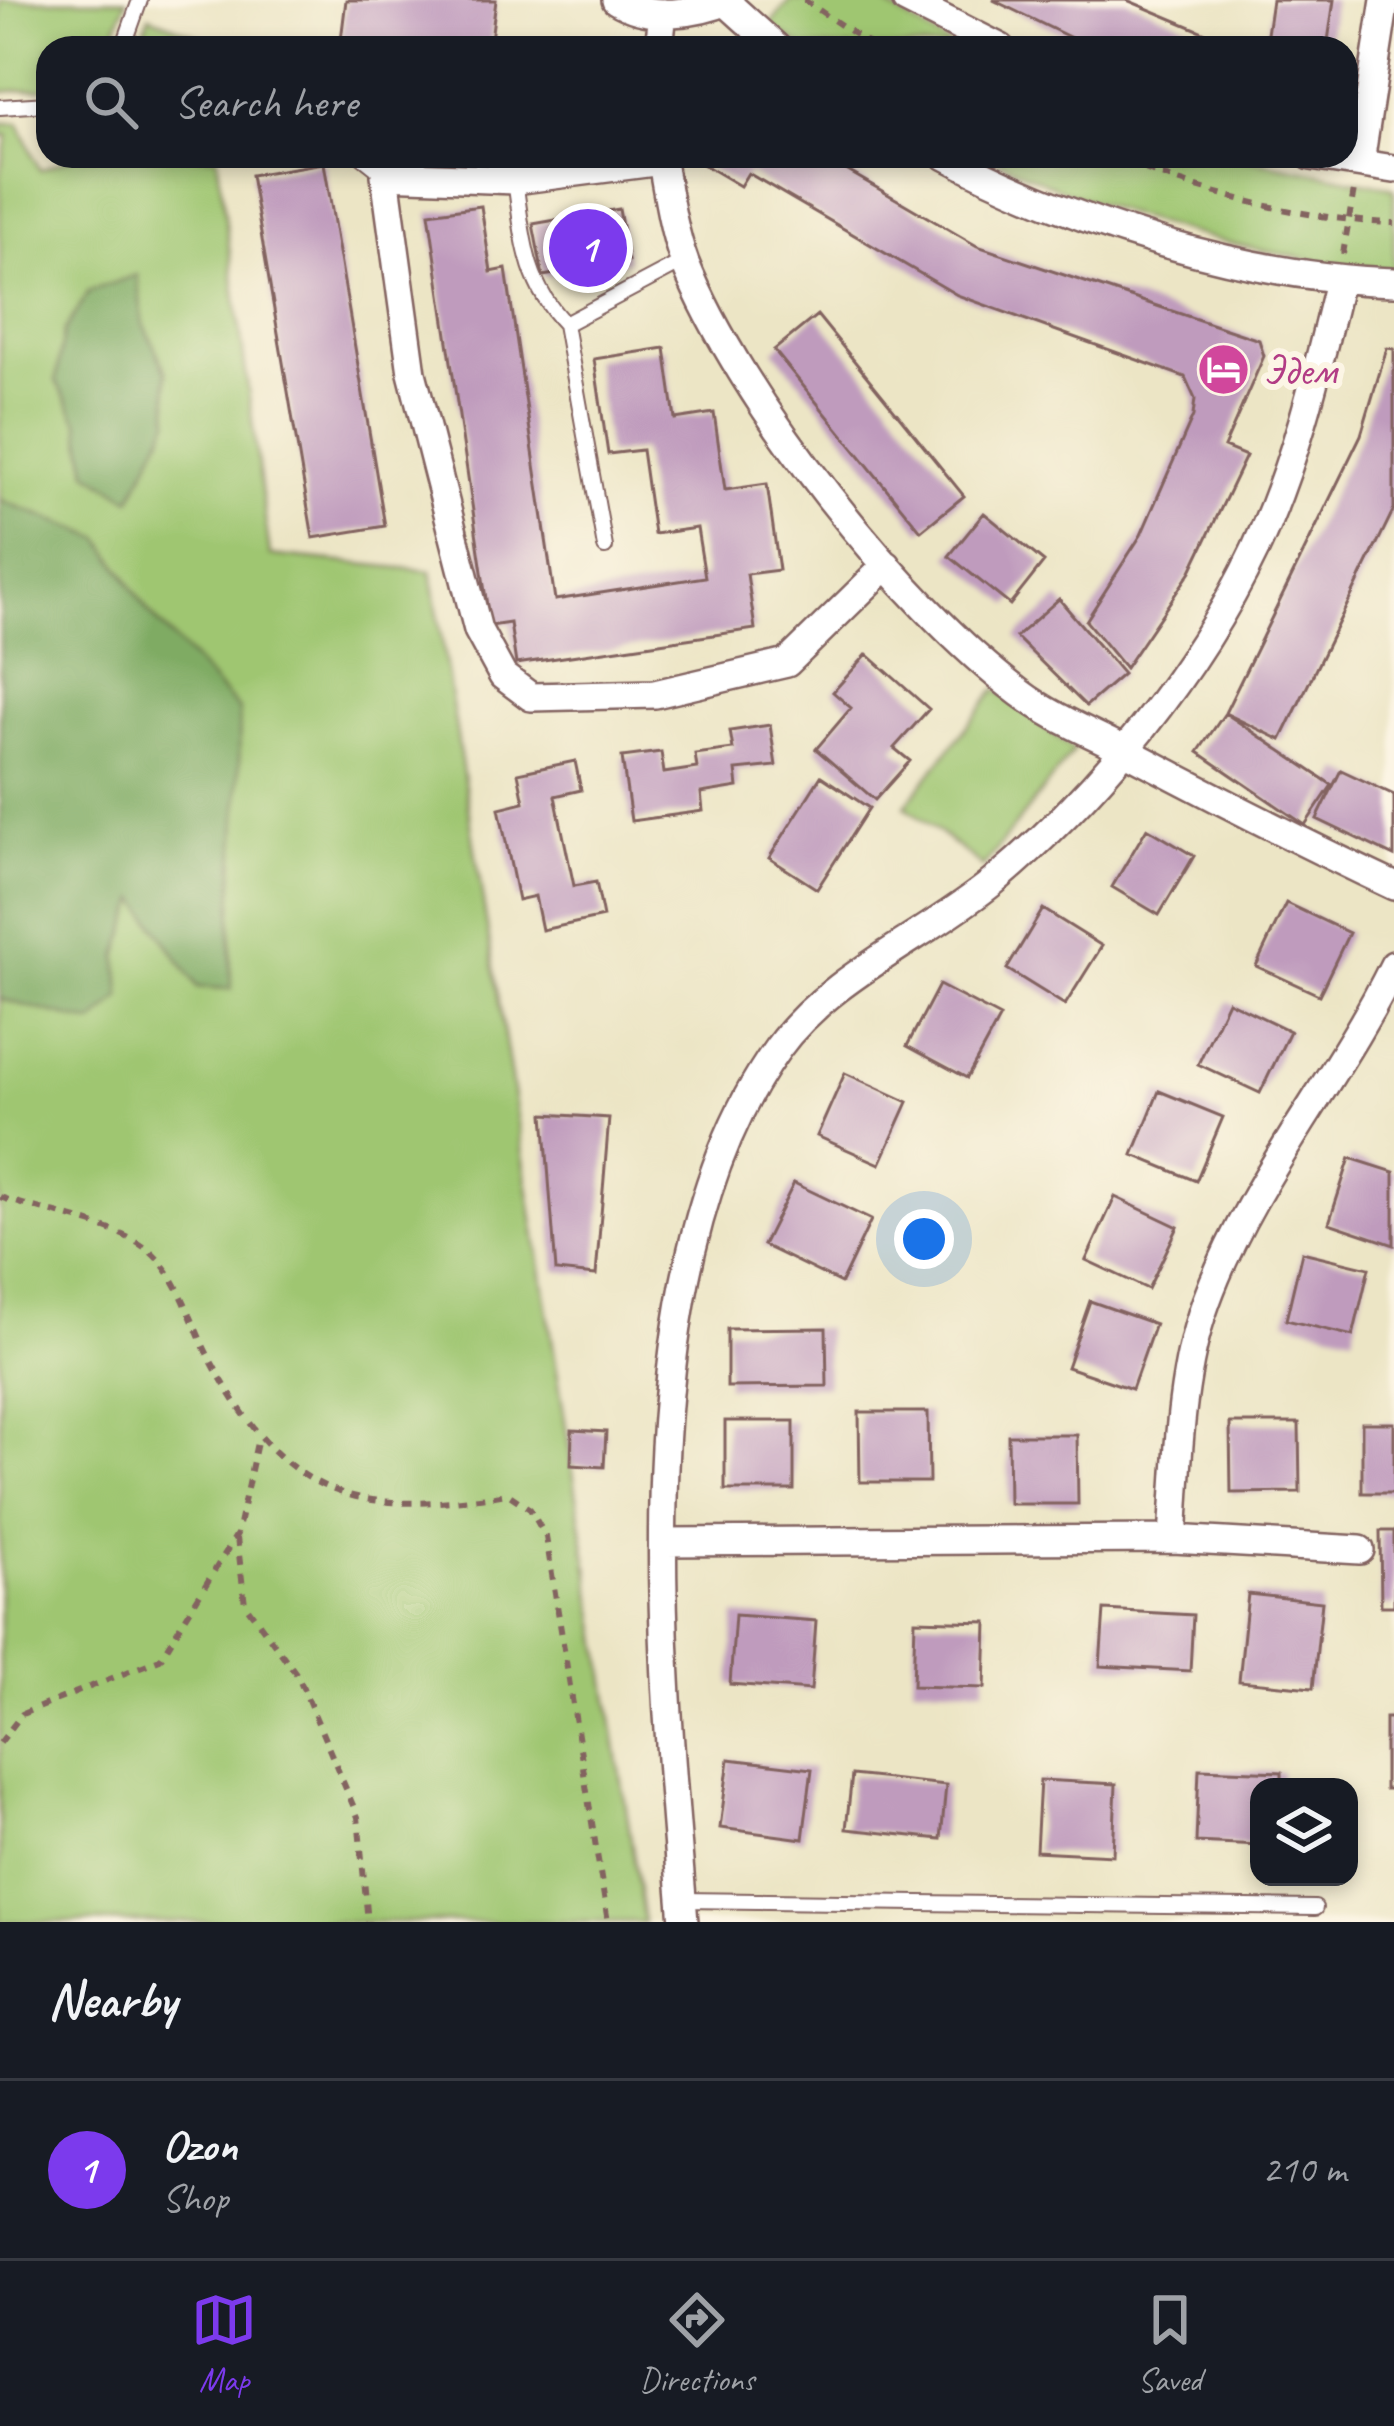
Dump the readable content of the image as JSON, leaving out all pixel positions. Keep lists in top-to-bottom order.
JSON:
{
  "places": {
    "hotel": ["Эдем"]
  },
  "page": {
    "search": "Search here",
    "pins": "1",
    "heading": "Nearby",
    "list": [
      {
        "mark": "1",
        "name": "Ozon",
        "note": "Shop",
        "value": "210 m"
      }
    ],
    "nav": ["Map", "Directions", "Saved"]
  }
}
